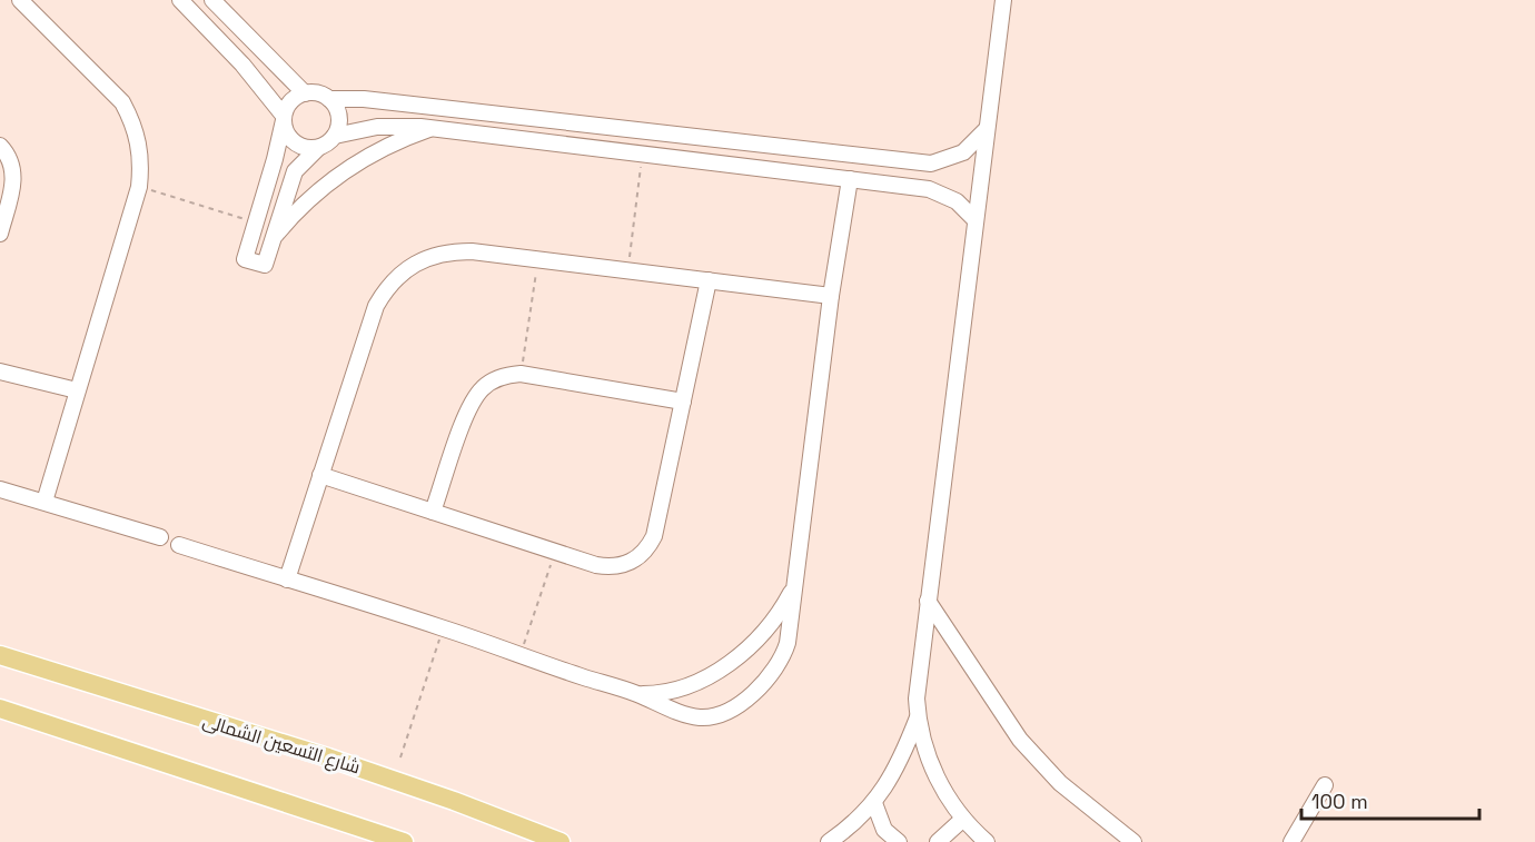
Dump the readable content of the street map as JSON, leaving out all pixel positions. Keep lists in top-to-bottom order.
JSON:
{
  "streets": {
    "main road": ["شارع التسعين الشمالى"]
  },
  "scale_bar": "100 m"
}
